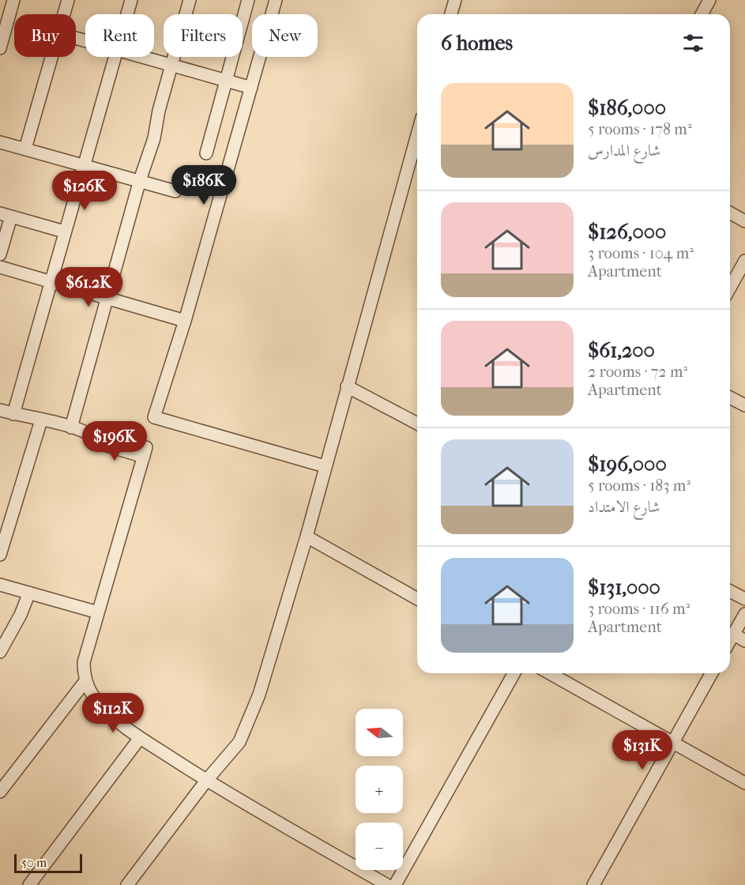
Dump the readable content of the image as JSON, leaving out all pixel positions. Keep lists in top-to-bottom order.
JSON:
{
  "scale_bar": "50 m",
  "north": "left",
  "page": {
    "chip": [
      "Buy",
      "Rent",
      "Filters",
      "New"
    ],
    "heading": "6 homes",
    "list": [
      {
        "name": "$186,000",
        "note": "5 rooms · 178 m² · شارع المدارس"
      },
      {
        "name": "$126,000",
        "note": "3 rooms · 104 m² · Apartment"
      },
      {
        "name": "$61,200",
        "note": "2 rooms · 72 m² · Apartment"
      },
      {
        "name": "$196,000",
        "note": "5 rooms · 183 m² · شارع الامتداد"
      },
      {
        "name": "$131,000",
        "note": "3 rooms · 116 m² · Apartment"
      }
    ],
    "price": [
      "$186K",
      "$126K",
      "$61.2K",
      "$196K",
      "$112K",
      "$131K"
    ],
    "map_buttons": ["+", "−"],
    "scale": "50 m"
  }
}
